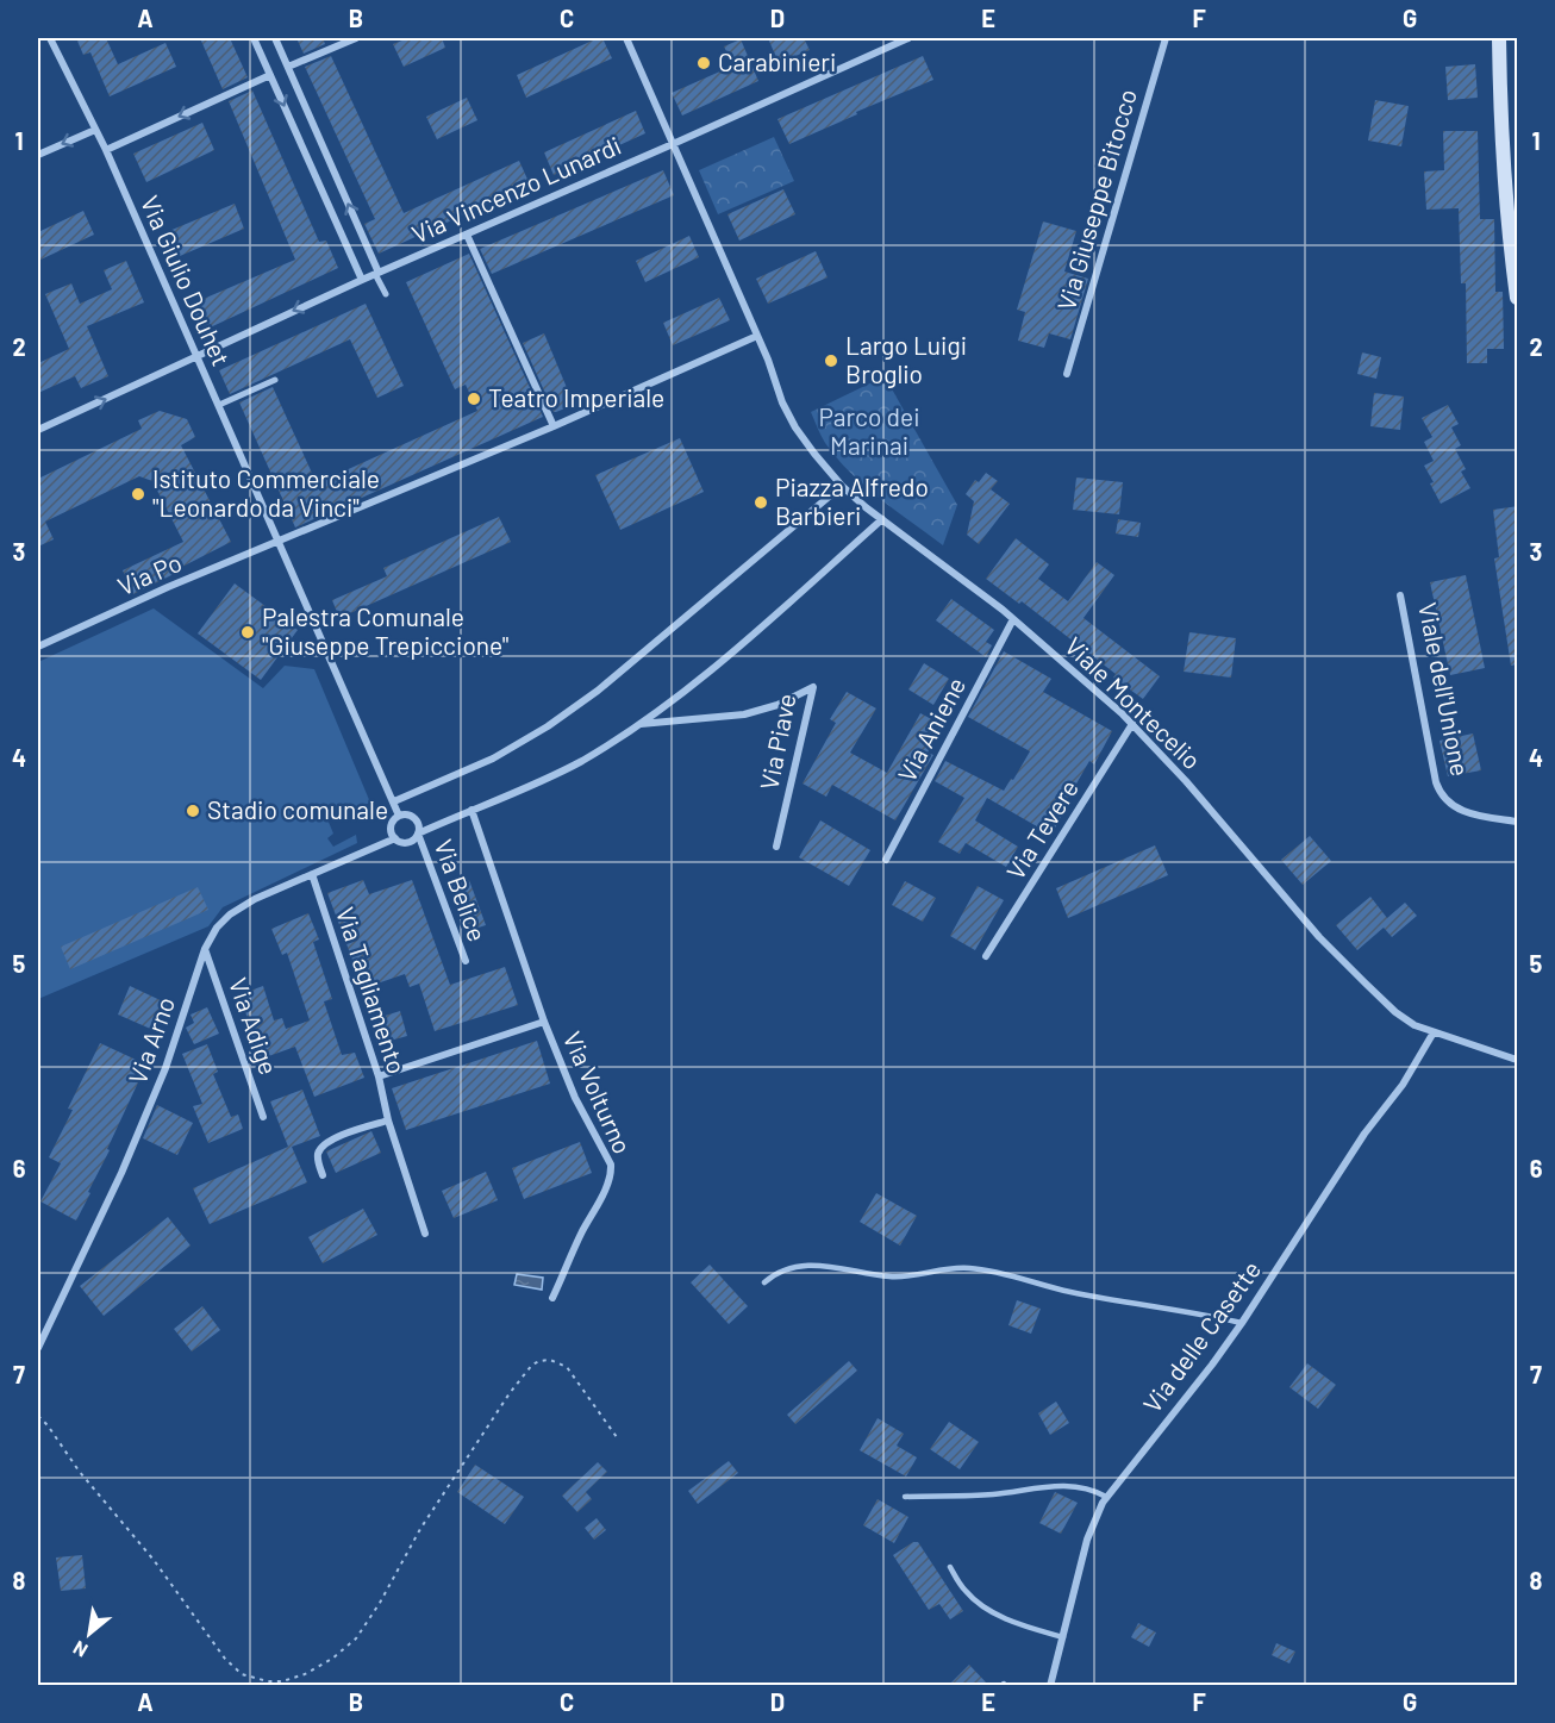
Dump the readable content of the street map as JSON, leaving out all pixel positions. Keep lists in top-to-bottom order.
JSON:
{
  "streets": {
    "street": [
      "Via Vincenzo Lunardi",
      "Via Giuseppe Bitocco",
      "Via Giulio Douhet",
      "Via Po",
      "Viale dell'Unione",
      "Viale Montecelio",
      "Via Aniene",
      "Via Piave",
      "Via Tevere",
      "Via Belice",
      "Via Tagliamento",
      "Via Adige",
      "Via Arno",
      "Via Volturno",
      "Via delle Casette"
    ]
  },
  "crossings": [
    ["Via Vincenzo Lunardi", "Via Giulio Douhet"],
    ["Via Vincenzo Lunardi", "Viale Montecelio"],
    ["Via Giulio Douhet", "Via Po"],
    ["Via Giulio Douhet", "Via Belice"],
    ["Via Giulio Douhet", "Via Arno"],
    ["Via Po", "Viale Montecelio"],
    ["Viale Montecelio", "Via Aniene"],
    ["Viale Montecelio", "Via Tevere"],
    ["Viale Montecelio", "Via delle Casette"],
    ["Via Belice", "Via Arno"],
    ["Via Tagliamento", "Via Arno"],
    ["Via Tagliamento", "Via Volturno"],
    ["Via Adige", "Via Arno"]
  ],
  "parks": ["Parco dei Marinai"],
  "places": [
    "Carabinieri",
    "Largo Luigi Broglio",
    "Teatro Imperiale",
    "Istituto Commerciale \"Leonardo da Vinci\"",
    "Piazza Alfredo Barbieri",
    "Palestra Comunale \"Giuseppe Trepiccione\"",
    "Stadio comunale"
  ],
  "north": "bottom left",
  "grid": {
    "columns": [
      "A",
      "B",
      "C",
      "D",
      "E",
      "F",
      "G"
    ],
    "rows": [
      "1",
      "2",
      "3",
      "4",
      "5",
      "6",
      "7",
      "8"
    ]
  }
}
